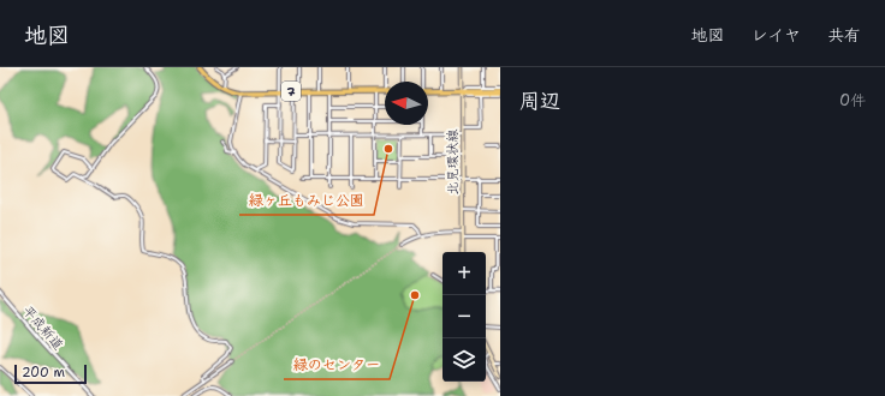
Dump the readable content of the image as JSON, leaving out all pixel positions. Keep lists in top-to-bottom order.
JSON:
{
  "streets": {
    "main road": ["7", "北見環状線"],
    "street": ["平成新道"]
  },
  "places": ["緑ヶ丘もみじ公園", "緑のセンター"],
  "scale_bar": "200 m",
  "north": "left",
  "page": {
    "header": "地図",
    "nav": ["地図", "レイヤ", "共有"],
    "heading": ["周辺", "0件"],
    "map_buttons": ["+", "−"],
    "scale": "200 m"
  }
}
